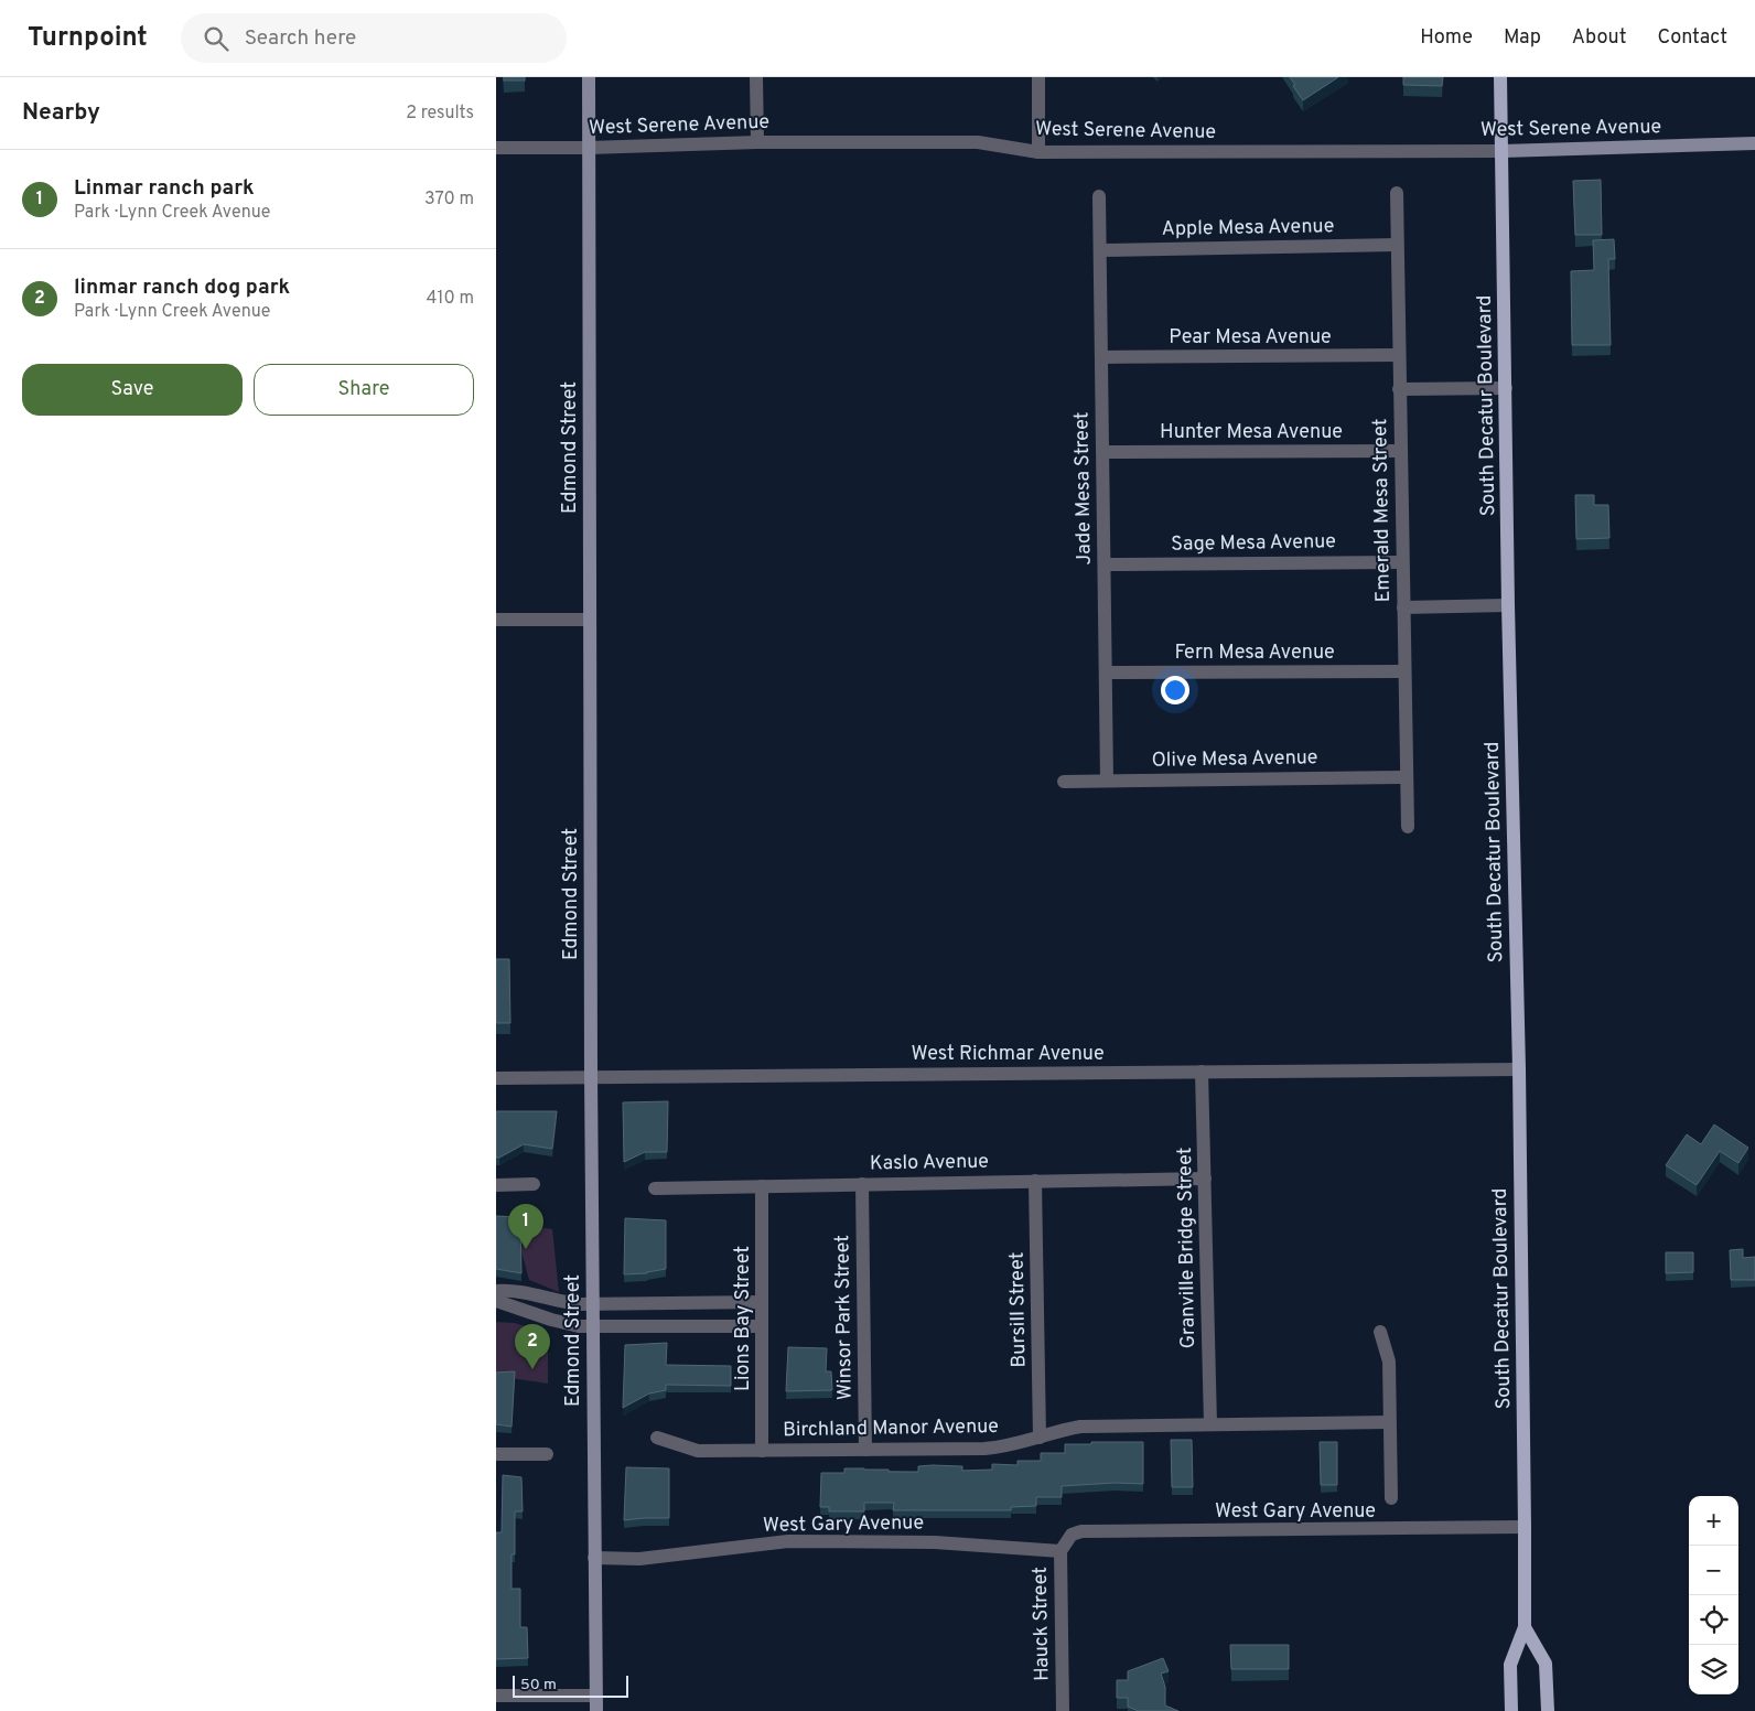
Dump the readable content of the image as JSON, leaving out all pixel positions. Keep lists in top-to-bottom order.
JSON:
{
  "streets": {
    "main road": ["South Decatur Boulevard"],
    "street": [
      "West Serene Avenue",
      "Apple Mesa Avenue",
      "Pear Mesa Avenue",
      "Hunter Mesa Avenue",
      "Edmond Street",
      "Jade Mesa Street",
      "Emerald Mesa Street",
      "Sage Mesa Avenue",
      "Fern Mesa Avenue",
      "Olive Mesa Avenue",
      "West Richmar Avenue",
      "Kaslo Avenue",
      "Granville Bridge Street",
      "Bursill Street",
      "Winsor Park Street",
      "Lions Bay Street",
      "Birchland Manor Avenue",
      "West Gary Avenue",
      "Hauck Street"
    ]
  },
  "crossings": [
    ["West Serene Avenue", "South Decatur Boulevard"],
    ["West Serene Avenue", "Edmond Street"],
    ["Apple Mesa Avenue", "Jade Mesa Street"],
    ["Apple Mesa Avenue", "Emerald Mesa Street"],
    ["Pear Mesa Avenue", "Jade Mesa Street"],
    ["Pear Mesa Avenue", "Emerald Mesa Street"],
    ["South Decatur Boulevard", "West Richmar Avenue"],
    ["South Decatur Boulevard", "West Gary Avenue"],
    ["Hunter Mesa Avenue", "Jade Mesa Street"],
    ["Hunter Mesa Avenue", "Emerald Mesa Street"],
    ["Edmond Street", "West Richmar Avenue"],
    ["Edmond Street", "West Gary Avenue"],
    ["Jade Mesa Street", "Sage Mesa Avenue"],
    ["Jade Mesa Street", "Fern Mesa Avenue"],
    ["Jade Mesa Street", "Olive Mesa Avenue"],
    ["Emerald Mesa Street", "Sage Mesa Avenue"],
    ["Emerald Mesa Street", "Fern Mesa Avenue"],
    ["Emerald Mesa Street", "Olive Mesa Avenue"],
    ["West Richmar Avenue", "Granville Bridge Street"],
    ["Kaslo Avenue", "Granville Bridge Street"],
    ["Kaslo Avenue", "Bursill Street"],
    ["Kaslo Avenue", "Winsor Park Street"],
    ["Kaslo Avenue", "Lions Bay Street"],
    ["Granville Bridge Street", "Birchland Manor Avenue"],
    ["Bursill Street", "Birchland Manor Avenue"],
    ["Winsor Park Street", "Birchland Manor Avenue"],
    ["Lions Bay Street", "Birchland Manor Avenue"],
    ["West Gary Avenue", "Hauck Street"]
  ],
  "scale_bar": "50 m",
  "page": {
    "header": "Turnpoint",
    "search": "Search here",
    "nav": [
      "Home",
      "Map",
      "About",
      "Contact"
    ],
    "heading": ["Nearby", "2 results"],
    "list": [
      {
        "mark": "1",
        "name": "Linmar ranch park",
        "note": "Park · Lynn Creek Avenue",
        "value": "370 m"
      },
      {
        "mark": "2",
        "name": "linmar ranch dog park",
        "note": "Park · Lynn Creek Avenue",
        "value": "410 m"
      }
    ],
    "buttons": ["Save", "Share"],
    "pins": ["1", "2"],
    "map_buttons": ["+", "−"],
    "scale": "50 m"
  }
}
